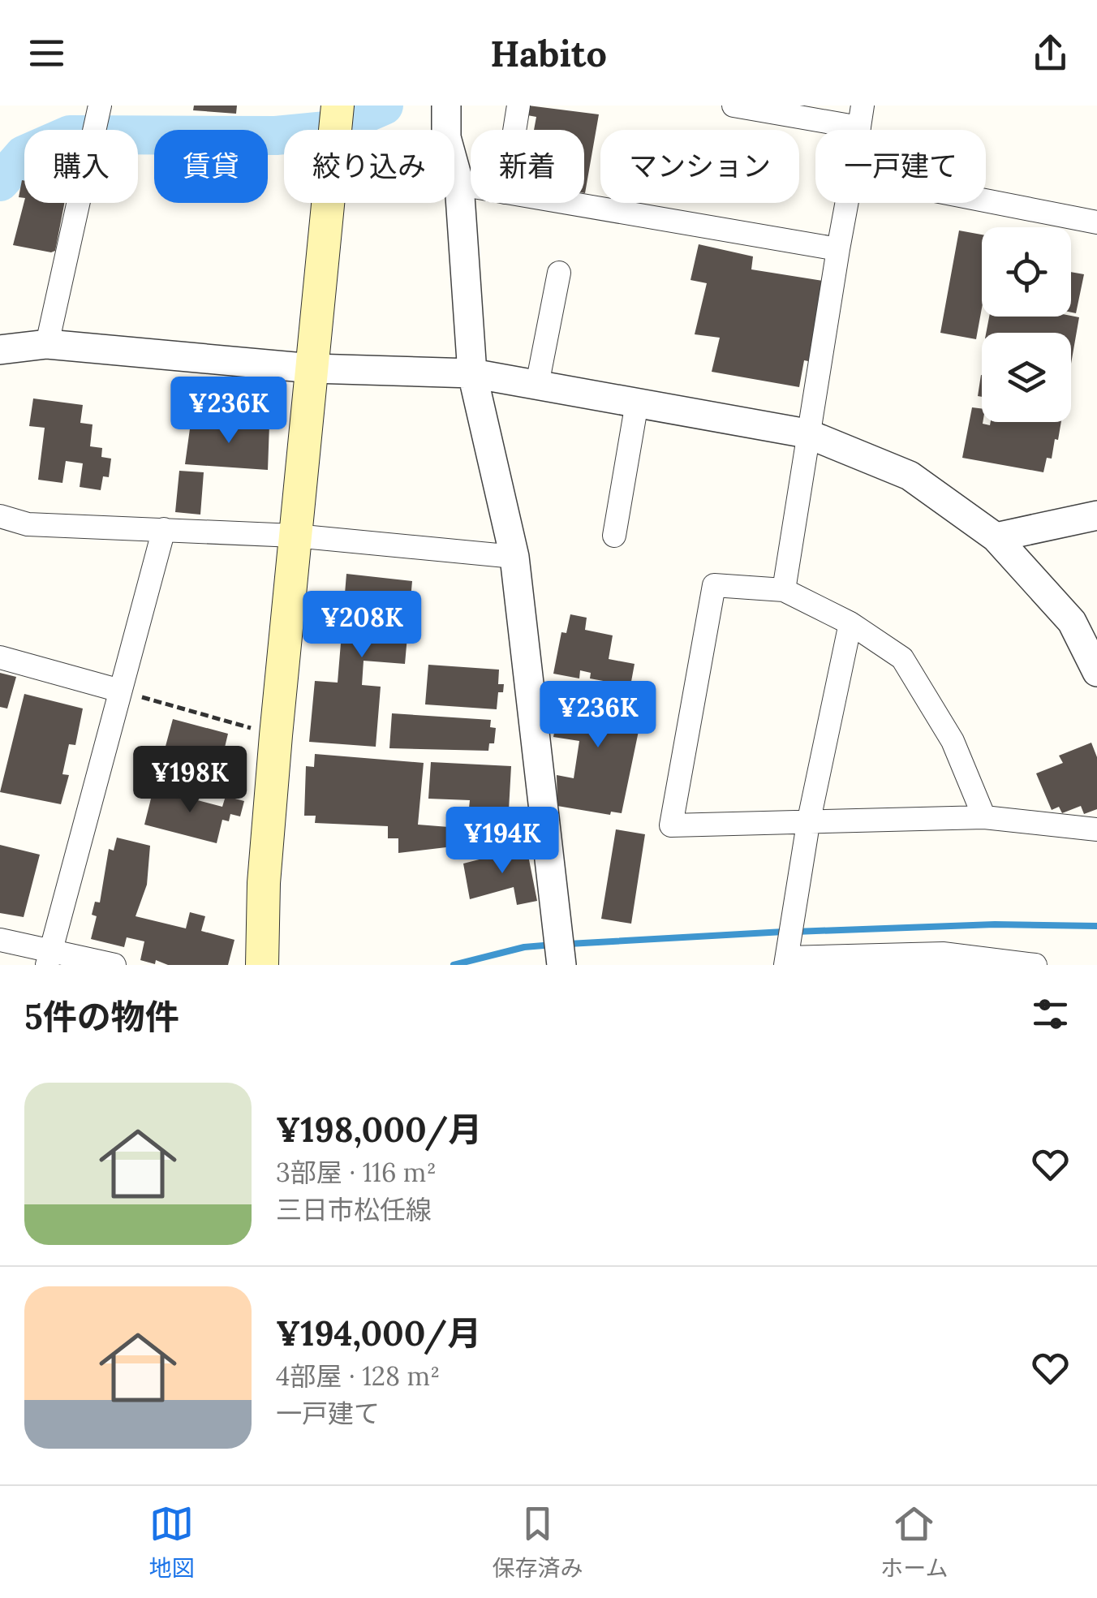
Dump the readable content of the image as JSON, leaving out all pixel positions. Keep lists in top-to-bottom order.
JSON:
{
  "page": {
    "header": "Habito",
    "chip": [
      "購入",
      "賃貸",
      "絞り込み",
      "新着",
      "マンション",
      "一戸建て"
    ],
    "price": [
      "¥236K",
      "¥208K",
      "¥236K",
      "¥198K",
      "¥194K"
    ],
    "heading": "5件の物件",
    "list": [
      {
        "name": "¥198,000/月",
        "note": "3部屋 · 116 m² · 三日市松任線"
      },
      {
        "name": "¥194,000/月",
        "note": "4部屋 · 128 m² · 一戸建て"
      }
    ],
    "tabs": ["地図", "保存済み", "ホーム"]
  }
}
